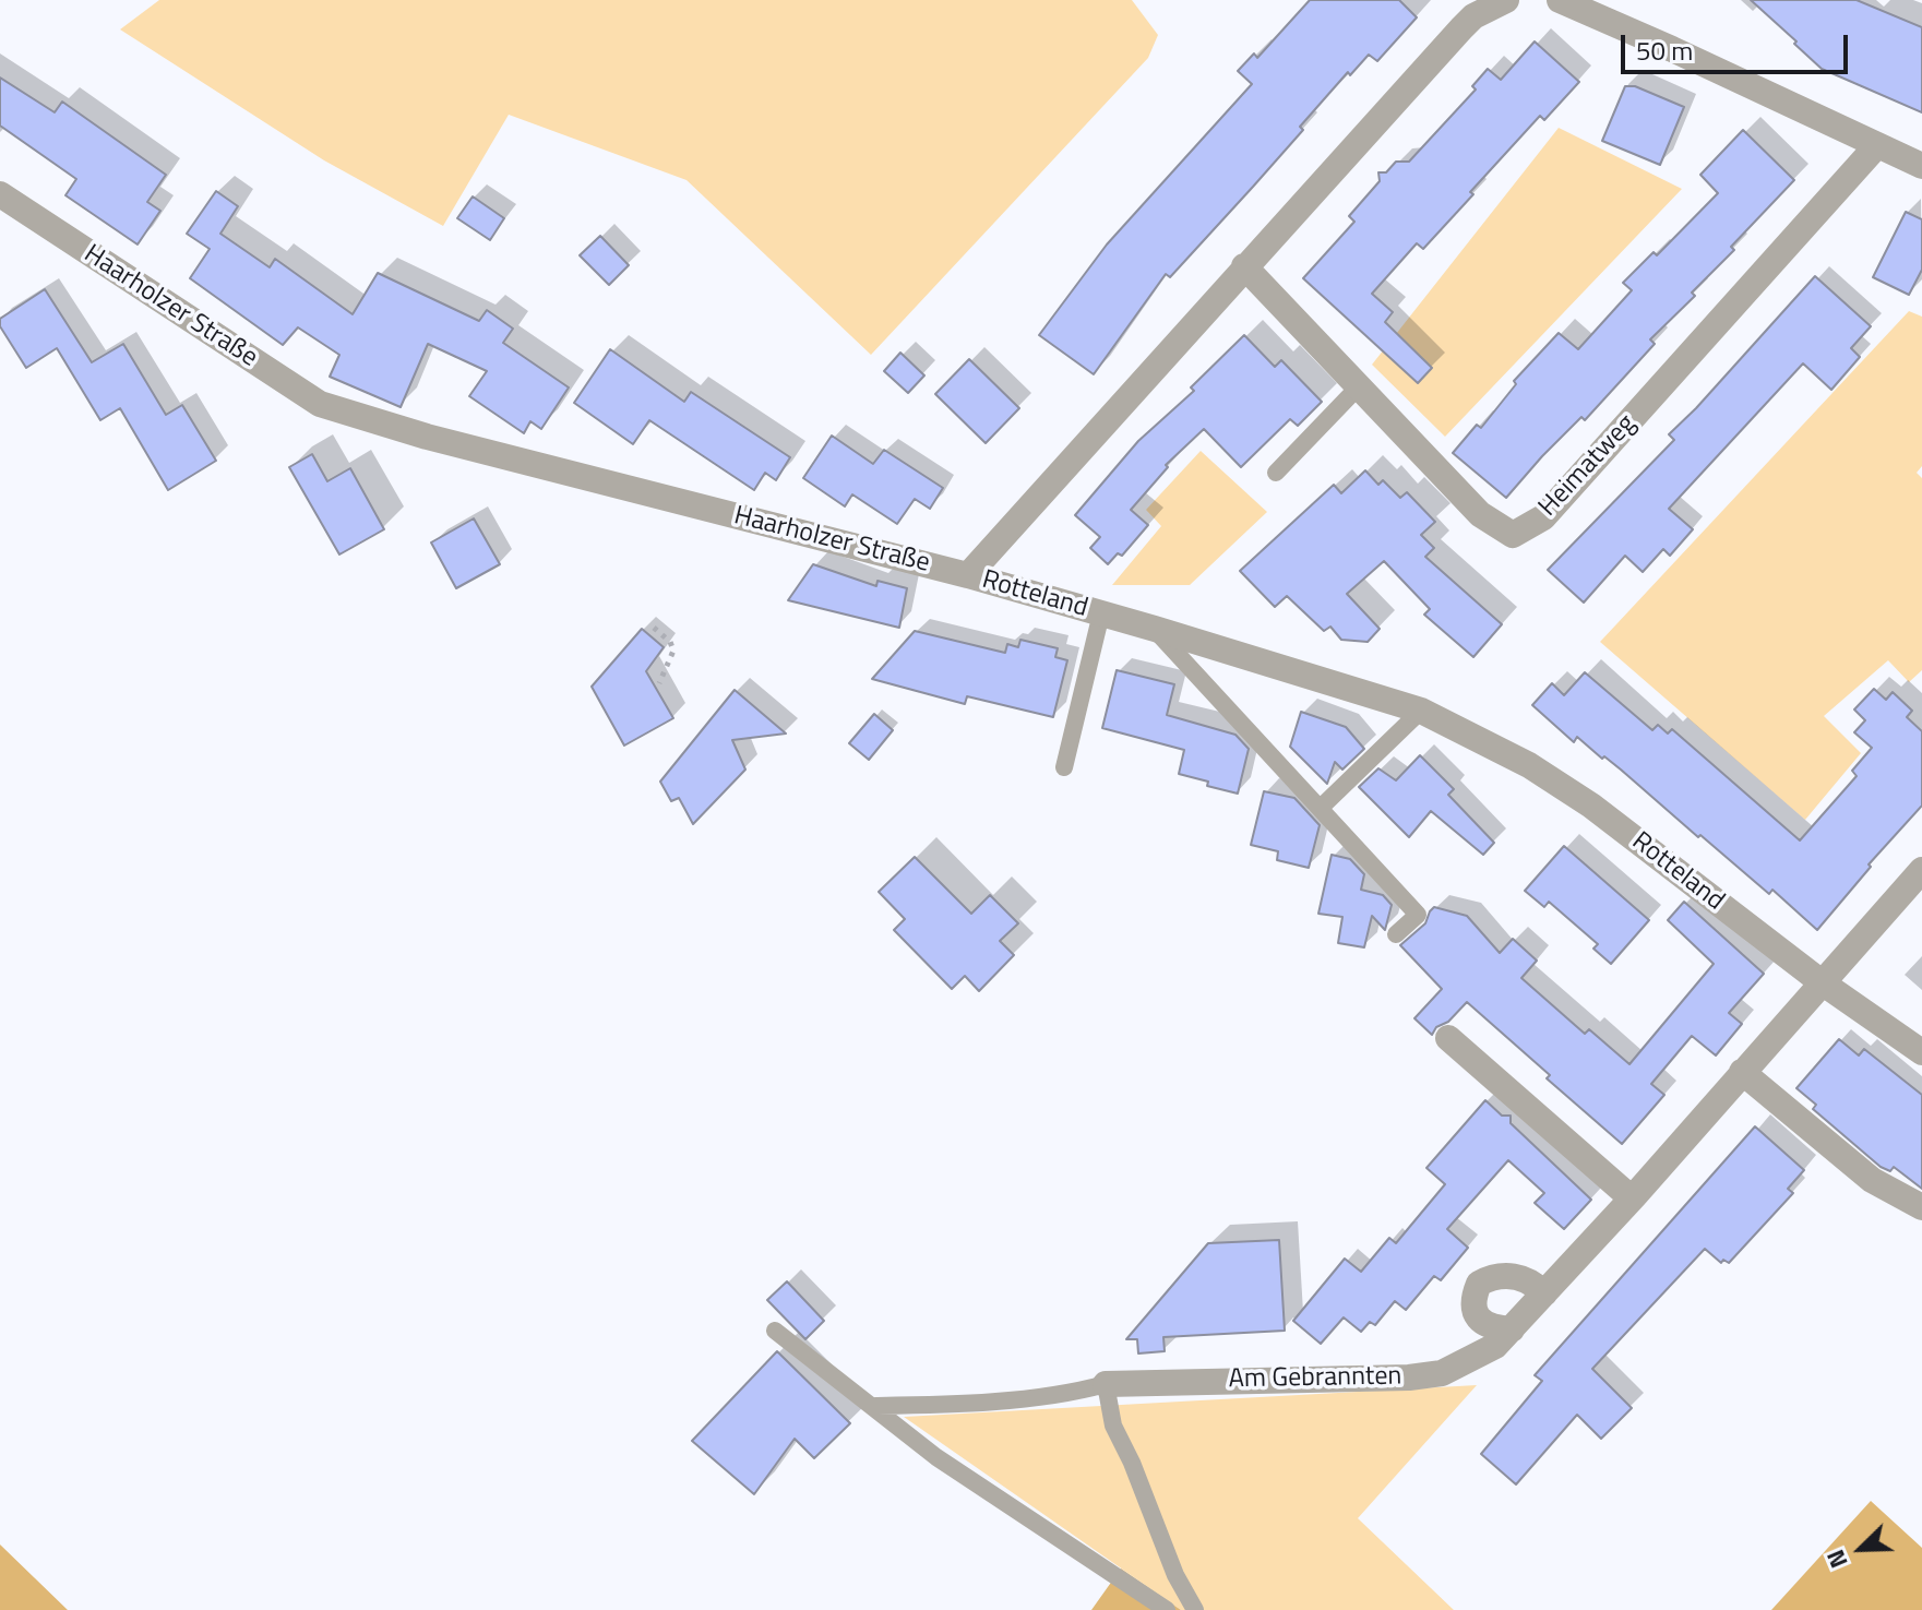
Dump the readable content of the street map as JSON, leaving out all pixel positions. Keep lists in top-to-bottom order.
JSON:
{
  "streets": {
    "street": [
      "Haarholzer Straße",
      "Heimatweg",
      "Rotteland",
      "Am Gebrannten"
    ]
  },
  "crossings": [
    ["Haarholzer Straße", "Rotteland"],
    ["Rotteland", "Am Gebrannten"]
  ],
  "scale_bar": "50 m",
  "north": "bottom left"
}
